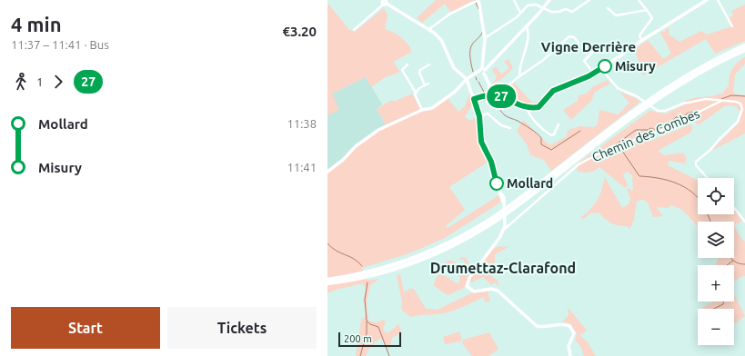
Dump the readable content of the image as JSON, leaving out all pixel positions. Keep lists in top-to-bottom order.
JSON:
{
  "streets": {
    "street": ["Chemin des Combes"]
  },
  "districts": ["Vigne Derrière", "Drumettaz-Clarafond"],
  "places": ["Misury", "Mollard"],
  "lines": ["bus line 27"],
  "scale_bar": "200 m",
  "page": {
    "heading": ["4 min", "11:37 – 11:41 · Bus", "€3.20"],
    "on_map": "27",
    "legs": ["1", "27"],
    "list": [
      {
        "name": "Mollard",
        "value": "11:38"
      },
      {
        "name": "Misury",
        "value": "11:41"
      }
    ],
    "map_buttons": ["+", "−"],
    "buttons": ["Start", "Tickets"],
    "scale": "200 m"
  }
}
